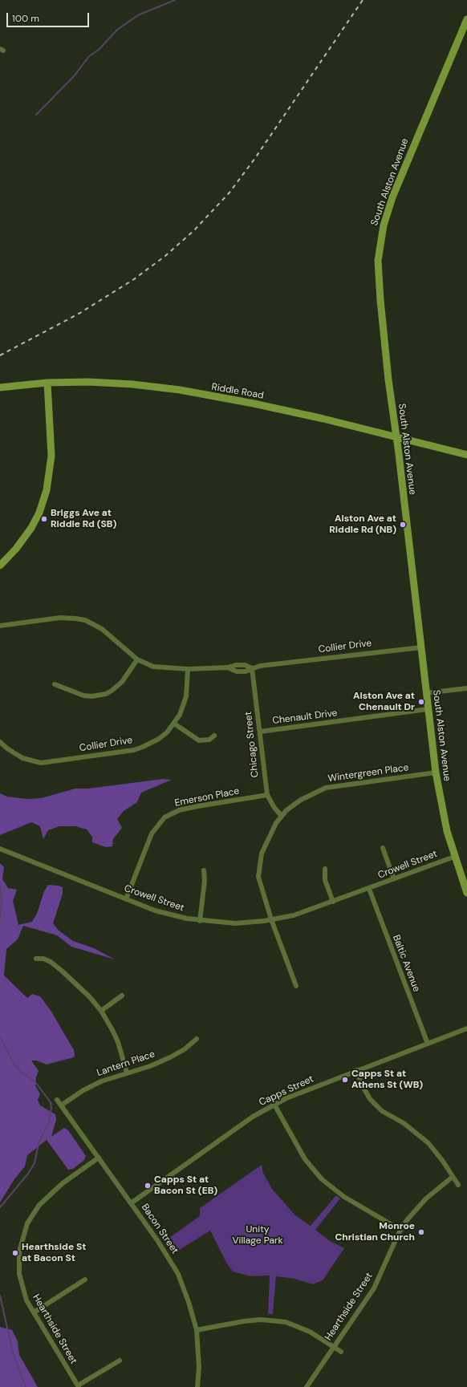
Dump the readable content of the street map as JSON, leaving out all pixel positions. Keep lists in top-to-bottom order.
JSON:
{
  "streets": {
    "street": [
      "South Alston Avenue",
      "Riddle Road",
      "Collier Drive",
      "Chenault Drive",
      "Chicago Street",
      "Wintergreen Place",
      "Emerson Place",
      "Crowell Street",
      "Baltic Avenue",
      "Lantern Place",
      "Capps Street",
      "Bacon Street",
      "Hearthside Street"
    ]
  },
  "crossings": [
    ["South Alston Avenue", "Riddle Road"],
    ["South Alston Avenue", "Collier Drive"],
    ["South Alston Avenue", "Chenault Drive"],
    ["South Alston Avenue", "Wintergreen Place"],
    ["South Alston Avenue", "Crowell Street"],
    ["Collier Drive", "Chicago Street"],
    ["Chenault Drive", "Chicago Street"],
    ["Chicago Street", "Wintergreen Place"],
    ["Chicago Street", "Emerson Place"],
    ["Wintergreen Place", "Crowell Street"],
    ["Emerson Place", "Crowell Street"],
    ["Crowell Street", "Baltic Avenue"],
    ["Baltic Avenue", "Capps Street"],
    ["Lantern Place", "Bacon Street"],
    ["Capps Street", "Bacon Street"],
    ["Bacon Street", "Hearthside Street"]
  ],
  "parks": ["Unity Village Park"],
  "places": [
    "Briggs Ave at Riddle Rd (SB)",
    "Alston Ave at Riddle Rd (NB)",
    "Alston Ave at Chenault Dr",
    "Capps St at Athens St (WB)",
    "Capps St at Bacon St (EB)",
    "Monroe Christian Church",
    "Hearthside St at Bacon St"
  ],
  "scale_bar": "100 m"
}
